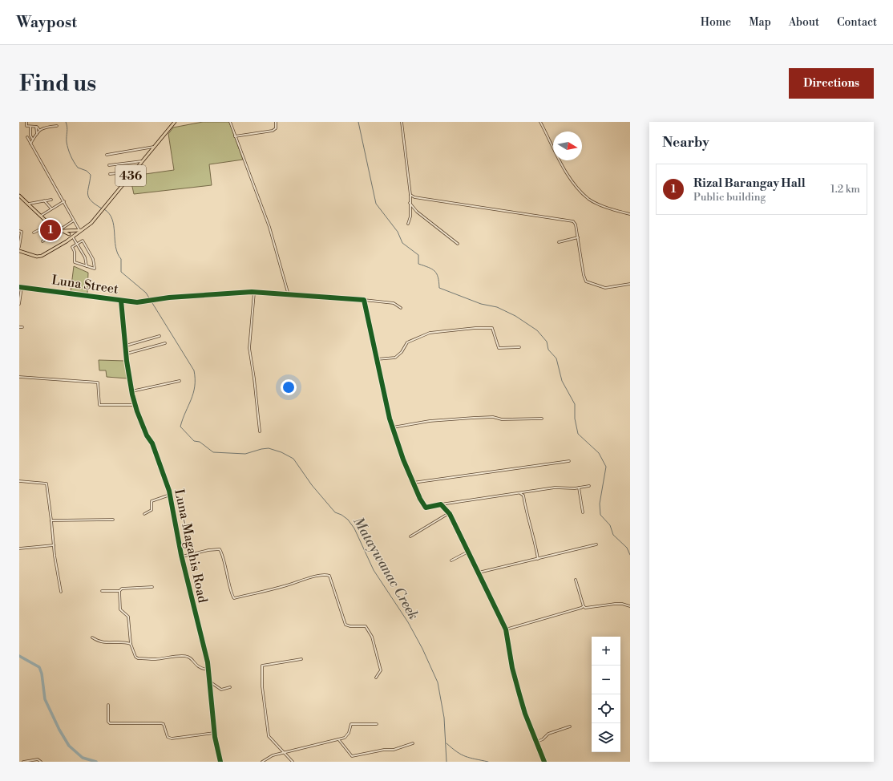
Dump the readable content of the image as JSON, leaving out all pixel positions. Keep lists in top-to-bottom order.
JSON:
{
  "streets": {
    "main road": ["436"],
    "street": ["Luna Street", "Luna-Magahis Road"]
  },
  "crossings": [
    ["Luna Street", "Luna-Magahis Road"]
  ],
  "water": ["Mataywanac Creek"],
  "north": "right",
  "page": {
    "header": "Waypost",
    "nav": [
      "Home",
      "Map",
      "About",
      "Contact"
    ],
    "buttons": "Directions",
    "title": "Find us",
    "heading": "Nearby",
    "list": [
      {
        "mark": "1",
        "name": "Rizal Barangay Hall",
        "note": "Public building",
        "value": "1.2 km"
      }
    ],
    "pins": "1",
    "map_buttons": ["+", "−"]
  }
}
